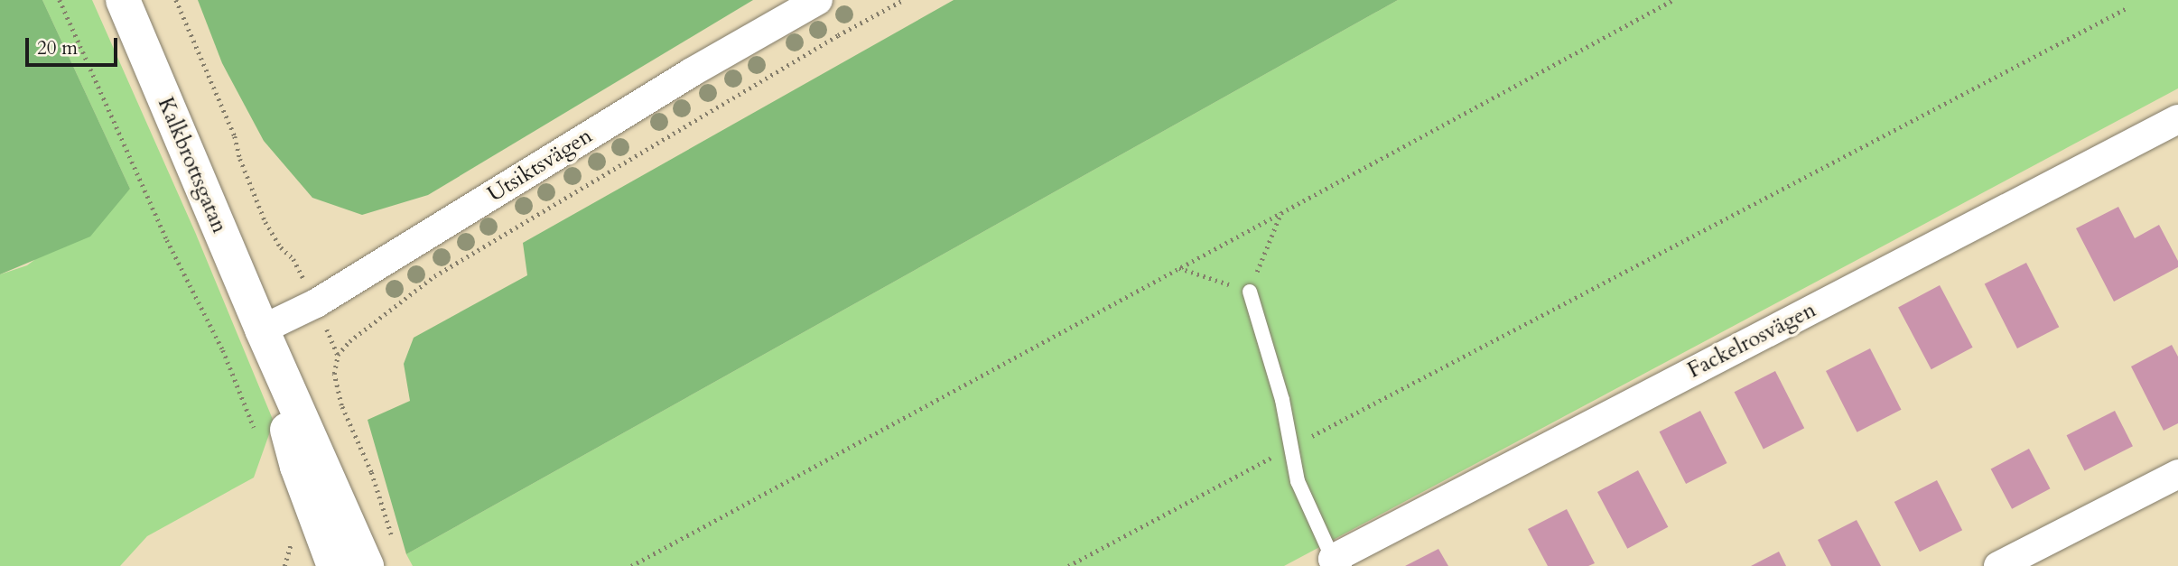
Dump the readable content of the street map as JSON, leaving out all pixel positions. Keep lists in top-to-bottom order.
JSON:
{
  "streets": {
    "street": ["Kalkbrottsgatan", "Utsiktsvägen", "Fackelrosvägen"]
  },
  "crossings": [
    ["Kalkbrottsgatan", "Utsiktsvägen"]
  ],
  "scale_bar": "20 m"
}
